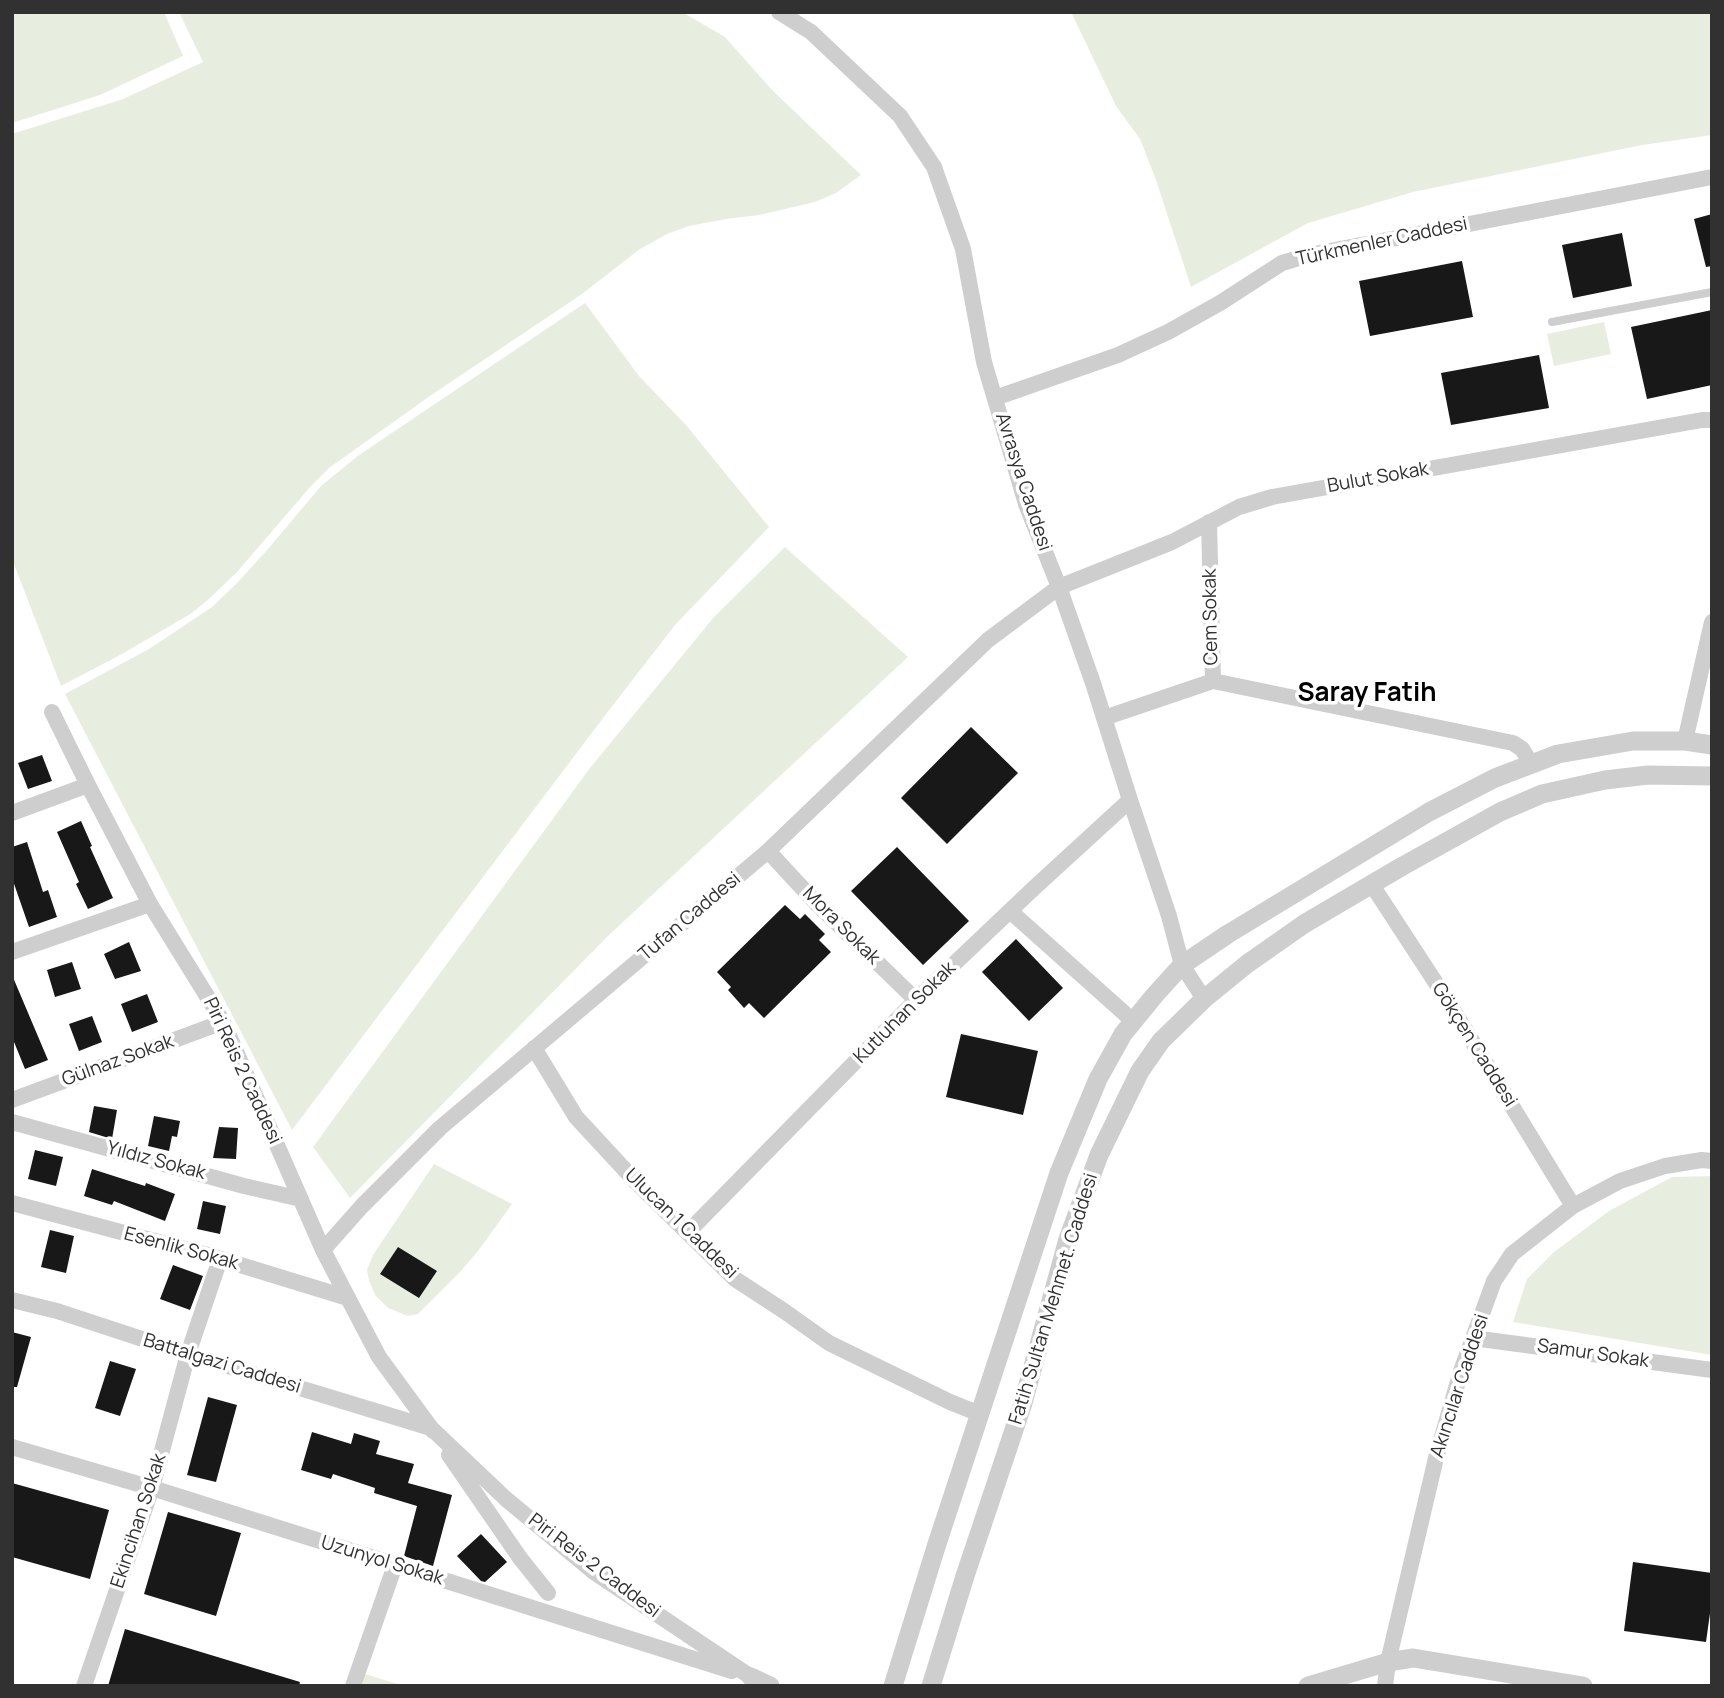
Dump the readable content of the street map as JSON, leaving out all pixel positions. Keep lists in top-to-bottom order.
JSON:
{
  "streets": {
    "street": [
      "Türkmenler Caddesi",
      "Bulut Sokak",
      "Avrasya Caddesi",
      "Cem Sokak",
      "Tufan Caddesi",
      "Mora Sokak",
      "Kutluhan Sokak",
      "Gökçen Caddesi",
      "Gülnaz Sokak",
      "Piri Reis 2 Caddesi",
      "Yıldız Sokak",
      "Ulucan 1 Caddesi",
      "Esenlik Sokak",
      "Fatih Sultan Mehmet. Caddesi",
      "Samur Sokak",
      "Battalgazi Caddesi",
      "Akıncılar Caddesi",
      "Ekincihan Sokak",
      "Uzunyol Sokak"
    ]
  },
  "crossings": [
    ["Türkmenler Caddesi", "Avrasya Caddesi"],
    ["Bulut Sokak", "Avrasya Caddesi"],
    ["Bulut Sokak", "Cem Sokak"],
    ["Bulut Sokak", "Tufan Caddesi"],
    ["Avrasya Caddesi", "Cem Sokak"],
    ["Avrasya Caddesi", "Tufan Caddesi"],
    ["Avrasya Caddesi", "Kutluhan Sokak"],
    ["Avrasya Caddesi", "Fatih Sultan Mehmet. Caddesi"],
    ["Tufan Caddesi", "Mora Sokak"],
    ["Tufan Caddesi", "Piri Reis 2 Caddesi"],
    ["Tufan Caddesi", "Ulucan 1 Caddesi"],
    ["Mora Sokak", "Kutluhan Sokak"],
    ["Kutluhan Sokak", "Ulucan 1 Caddesi"],
    ["Gökçen Caddesi", "Fatih Sultan Mehmet. Caddesi"],
    ["Gökçen Caddesi", "Akıncılar Caddesi"],
    ["Gülnaz Sokak", "Piri Reis 2 Caddesi"],
    ["Piri Reis 2 Caddesi", "Yıldız Sokak"],
    ["Piri Reis 2 Caddesi", "Esenlik Sokak"],
    ["Piri Reis 2 Caddesi", "Battalgazi Caddesi"],
    ["Piri Reis 2 Caddesi", "Uzunyol Sokak"],
    ["Ulucan 1 Caddesi", "Fatih Sultan Mehmet. Caddesi"],
    ["Esenlik Sokak", "Ekincihan Sokak"],
    ["Samur Sokak", "Akıncılar Caddesi"],
    ["Battalgazi Caddesi", "Ekincihan Sokak"],
    ["Ekincihan Sokak", "Uzunyol Sokak"]
  ],
  "districts": ["Saray Fatih"]
}
